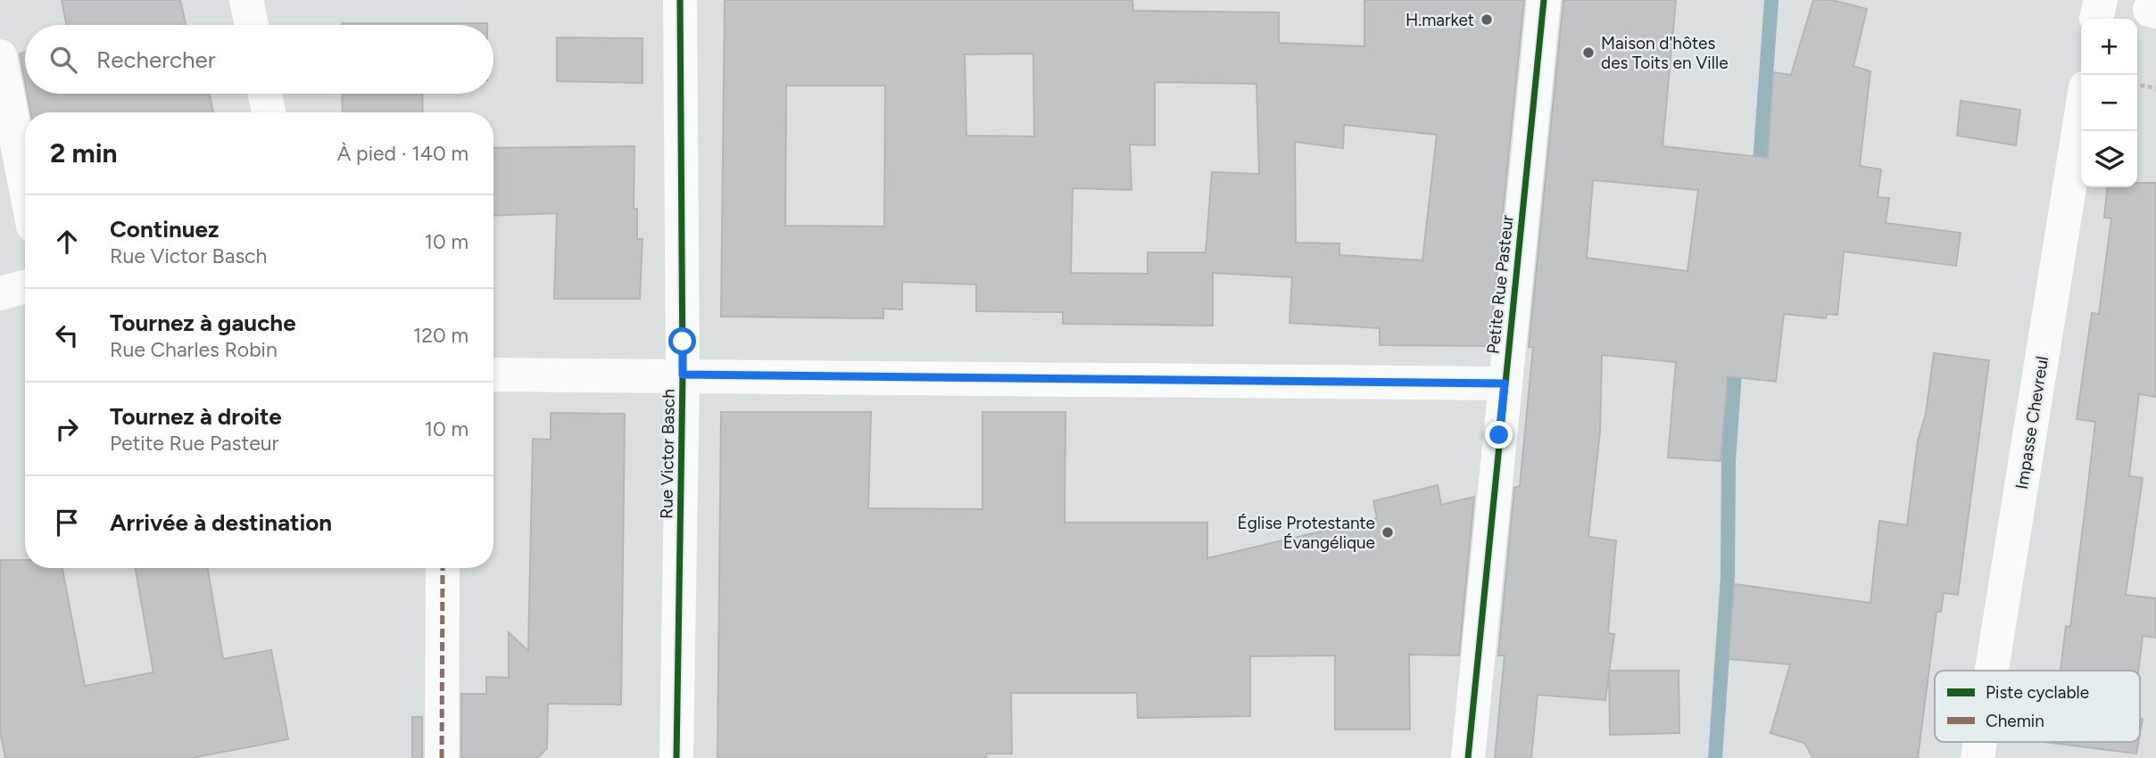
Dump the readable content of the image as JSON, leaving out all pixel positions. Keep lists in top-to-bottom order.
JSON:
{
  "streets": {
    "street": ["Petite Rue Pasteur", "Impasse Chevreul", "Rue Victor Basch"]
  },
  "places": ["H.market", "Maison d'hôtes des Toits en Ville", "Église Protestante Évangélique"],
  "legend": ["Piste cyclable", "Chemin"],
  "page": {
    "map_buttons": ["+", "−"],
    "search": "Rechercher",
    "heading": ["2 min", "À pied · 140 m"],
    "list": [
      ["Continuez", "Rue Victor Basch", "10 m"],
      ["Tournez à gauche", "Rue Charles Robin", "120 m"],
      ["Tournez à droite", "Petite Rue Pasteur", "10 m"],
      "Arrivée à destination"
    ]
  }
}
